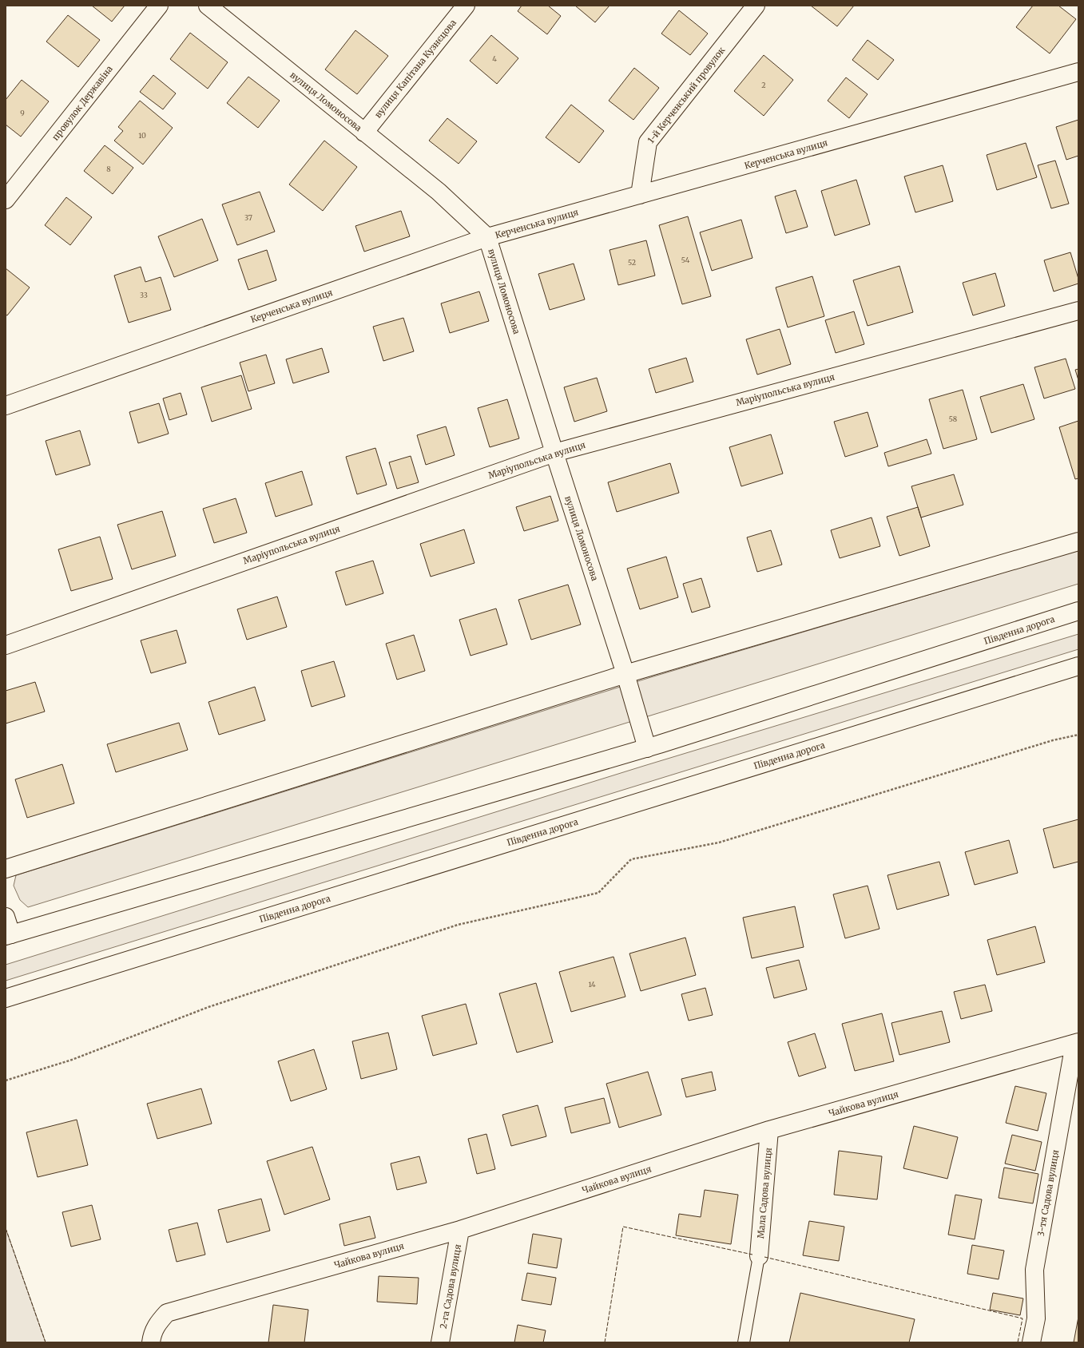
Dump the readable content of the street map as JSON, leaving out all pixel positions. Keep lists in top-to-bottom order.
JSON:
{
  "streets": {
    "street": [
      "вулиця Капітана Кузнєцова",
      "1-й Керченський провулок",
      "вулиця Ломоносова",
      "провулок Державіна",
      "Керченська вулиця",
      "Маріупольська вулиця",
      "Південна дорога",
      "Чайкова вулиця",
      "Мала Садова вулиця",
      "3-тя Садова вулиця",
      "2-га Садова вулиця"
    ]
  },
  "crossings": [
    ["вулиця Капітана Кузнєцова", "вулиця Ломоносова"],
    ["1-й Керченський провулок", "Керченська вулиця"],
    ["вулиця Ломоносова", "Керченська вулиця"],
    ["вулиця Ломоносова", "Маріупольська вулиця"],
    ["вулиця Ломоносова", "Південна дорога"],
    ["Чайкова вулиця", "Мала Садова вулиця"],
    ["Чайкова вулиця", "3-тя Садова вулиця"],
    ["Чайкова вулиця", "2-га Садова вулиця"]
  ],
  "house_numbers": [
    "4",
    "2",
    "9",
    "10",
    "8",
    "37",
    "54",
    "52",
    "33",
    "58",
    "14"
  ]
}
